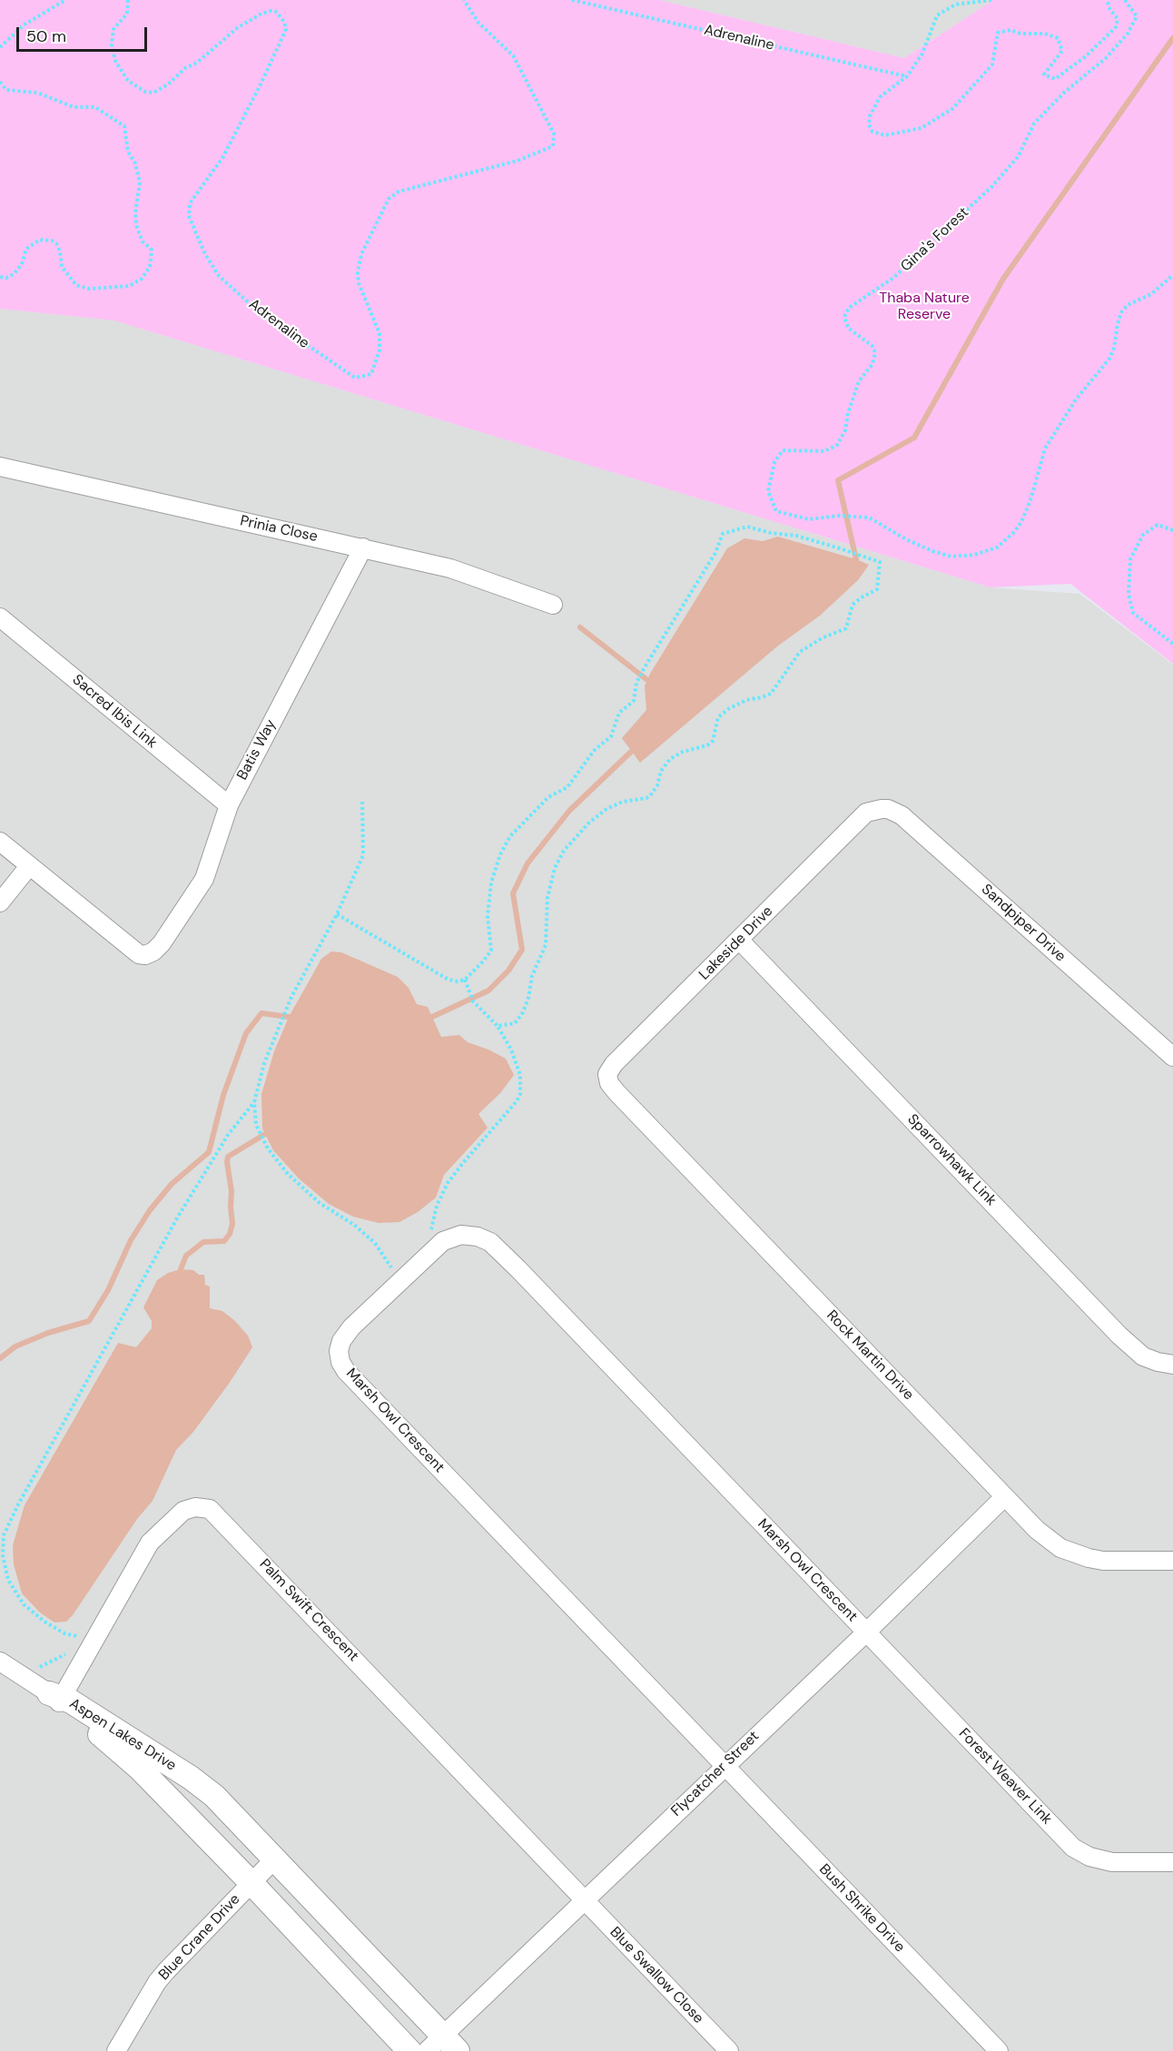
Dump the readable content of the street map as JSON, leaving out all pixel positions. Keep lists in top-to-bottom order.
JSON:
{
  "streets": {
    "street": [
      "Prinia Close",
      "Sacred Ibis Link",
      "Batis Way",
      "Sandpiper Drive",
      "Lakeside Drive",
      "Sparrowhawk Link",
      "Rock Martin Drive",
      "Marsh Owl Crescent",
      "Palm Swift Crescent",
      "Aspen Lakes Drive",
      "Flycatcher Street",
      "Forest Weaver Link",
      "Bush Shrike Drive",
      "Blue Crane Drive",
      "Blue Swallow Close"
    ],
    "path": ["Adrenaline", "Gina's Forest"]
  },
  "crossings": [
    ["Prinia Close", "Batis Way"],
    ["Sacred Ibis Link", "Batis Way"],
    ["Sandpiper Drive", "Lakeside Drive"],
    ["Lakeside Drive", "Sparrowhawk Link"],
    ["Lakeside Drive", "Rock Martin Drive"],
    ["Rock Martin Drive", "Flycatcher Street"],
    ["Marsh Owl Crescent", "Flycatcher Street"],
    ["Marsh Owl Crescent", "Forest Weaver Link"],
    ["Marsh Owl Crescent", "Bush Shrike Drive"],
    ["Palm Swift Crescent", "Aspen Lakes Drive"],
    ["Palm Swift Crescent", "Flycatcher Street"],
    ["Palm Swift Crescent", "Blue Swallow Close"],
    ["Aspen Lakes Drive", "Flycatcher Street"],
    ["Aspen Lakes Drive", "Blue Crane Drive"],
    ["Flycatcher Street", "Forest Weaver Link"],
    ["Flycatcher Street", "Bush Shrike Drive"],
    ["Flycatcher Street", "Blue Swallow Close"]
  ],
  "parks": ["Thaba Nature Reserve"],
  "scale_bar": "50 m"
}
